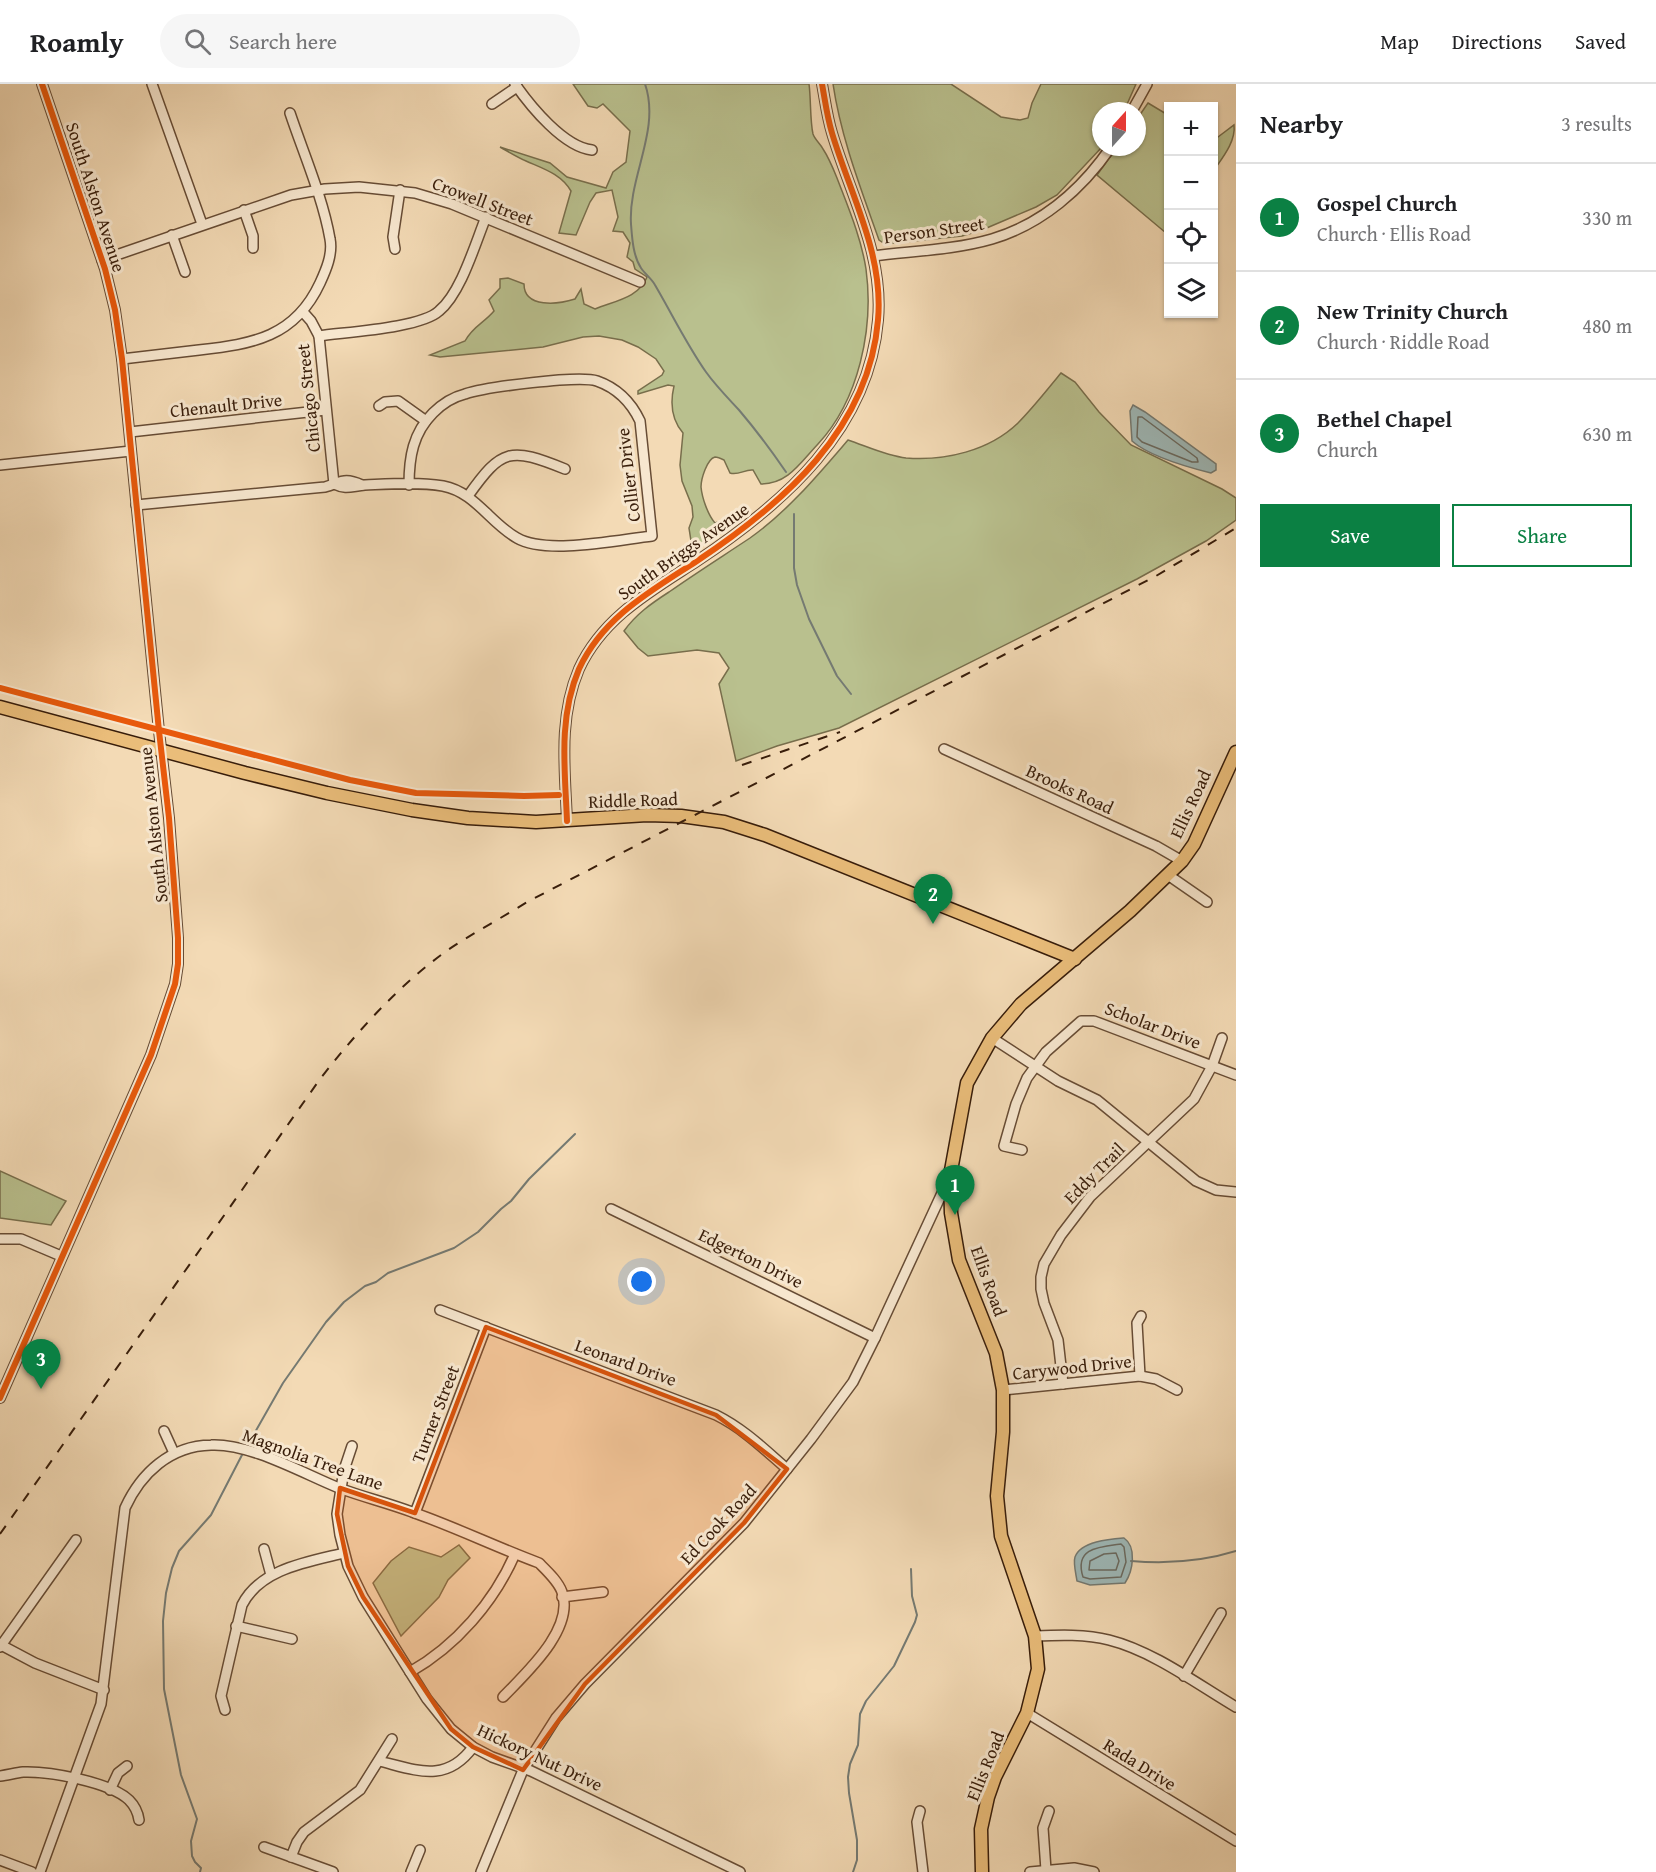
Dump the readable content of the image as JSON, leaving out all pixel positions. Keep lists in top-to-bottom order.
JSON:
{
  "streets": {
    "main road": ["Riddle Road", "Ellis Road"],
    "street": [
      "South Alston Avenue",
      "Crowell Street",
      "Person Street",
      "Chicago Street",
      "Chenault Drive",
      "Collier Drive",
      "South Briggs Avenue",
      "Brooks Road",
      "Scholar Drive",
      "Eddy Trail",
      "Edgerton Drive",
      "Leonard Drive",
      "Carywood Drive",
      "Turner Street",
      "Magnolia Tree Lane",
      "Ed Cook Road",
      "Hickory Nut Drive",
      "Rada Drive"
    ]
  },
  "crossings": [
    ["South Alston Avenue", "Crowell Street"],
    ["South Alston Avenue", "Chenault Drive"],
    ["South Alston Avenue", "Collier Drive"],
    ["South Alston Avenue", "Riddle Road"],
    ["Person Street", "South Briggs Avenue"],
    ["Chicago Street", "Chenault Drive"],
    ["Chicago Street", "Collier Drive"],
    ["South Briggs Avenue", "Riddle Road"],
    ["Brooks Road", "Ellis Road"],
    ["Riddle Road", "Ellis Road"],
    ["Ellis Road", "Carywood Drive"],
    ["Ellis Road", "Ed Cook Road"],
    ["Ellis Road", "Rada Drive"],
    ["Scholar Drive", "Eddy Trail"],
    ["Eddy Trail", "Carywood Drive"],
    ["Edgerton Drive", "Ed Cook Road"],
    ["Leonard Drive", "Turner Street"],
    ["Leonard Drive", "Ed Cook Road"],
    ["Turner Street", "Magnolia Tree Lane"],
    ["Magnolia Tree Lane", "Hickory Nut Drive"],
    ["Ed Cook Road", "Hickory Nut Drive"]
  ],
  "north": "top",
  "page": {
    "header": "Roamly",
    "search": "Search here",
    "nav": ["Map", "Directions", "Saved"],
    "heading": ["Nearby", "3 results"],
    "map_buttons": ["+", "−"],
    "list": [
      {
        "mark": "1",
        "name": "Gospel Church",
        "note": "Church · Ellis Road",
        "value": "330 m"
      },
      {
        "mark": "2",
        "name": "New Trinity Church",
        "note": "Church · Riddle Road",
        "value": "480 m"
      },
      {
        "mark": "3",
        "name": "Bethel Chapel",
        "note": "Church",
        "value": "630 m"
      }
    ],
    "buttons": ["Save", "Share"],
    "pins": ["2", "1", "3"]
  }
}
